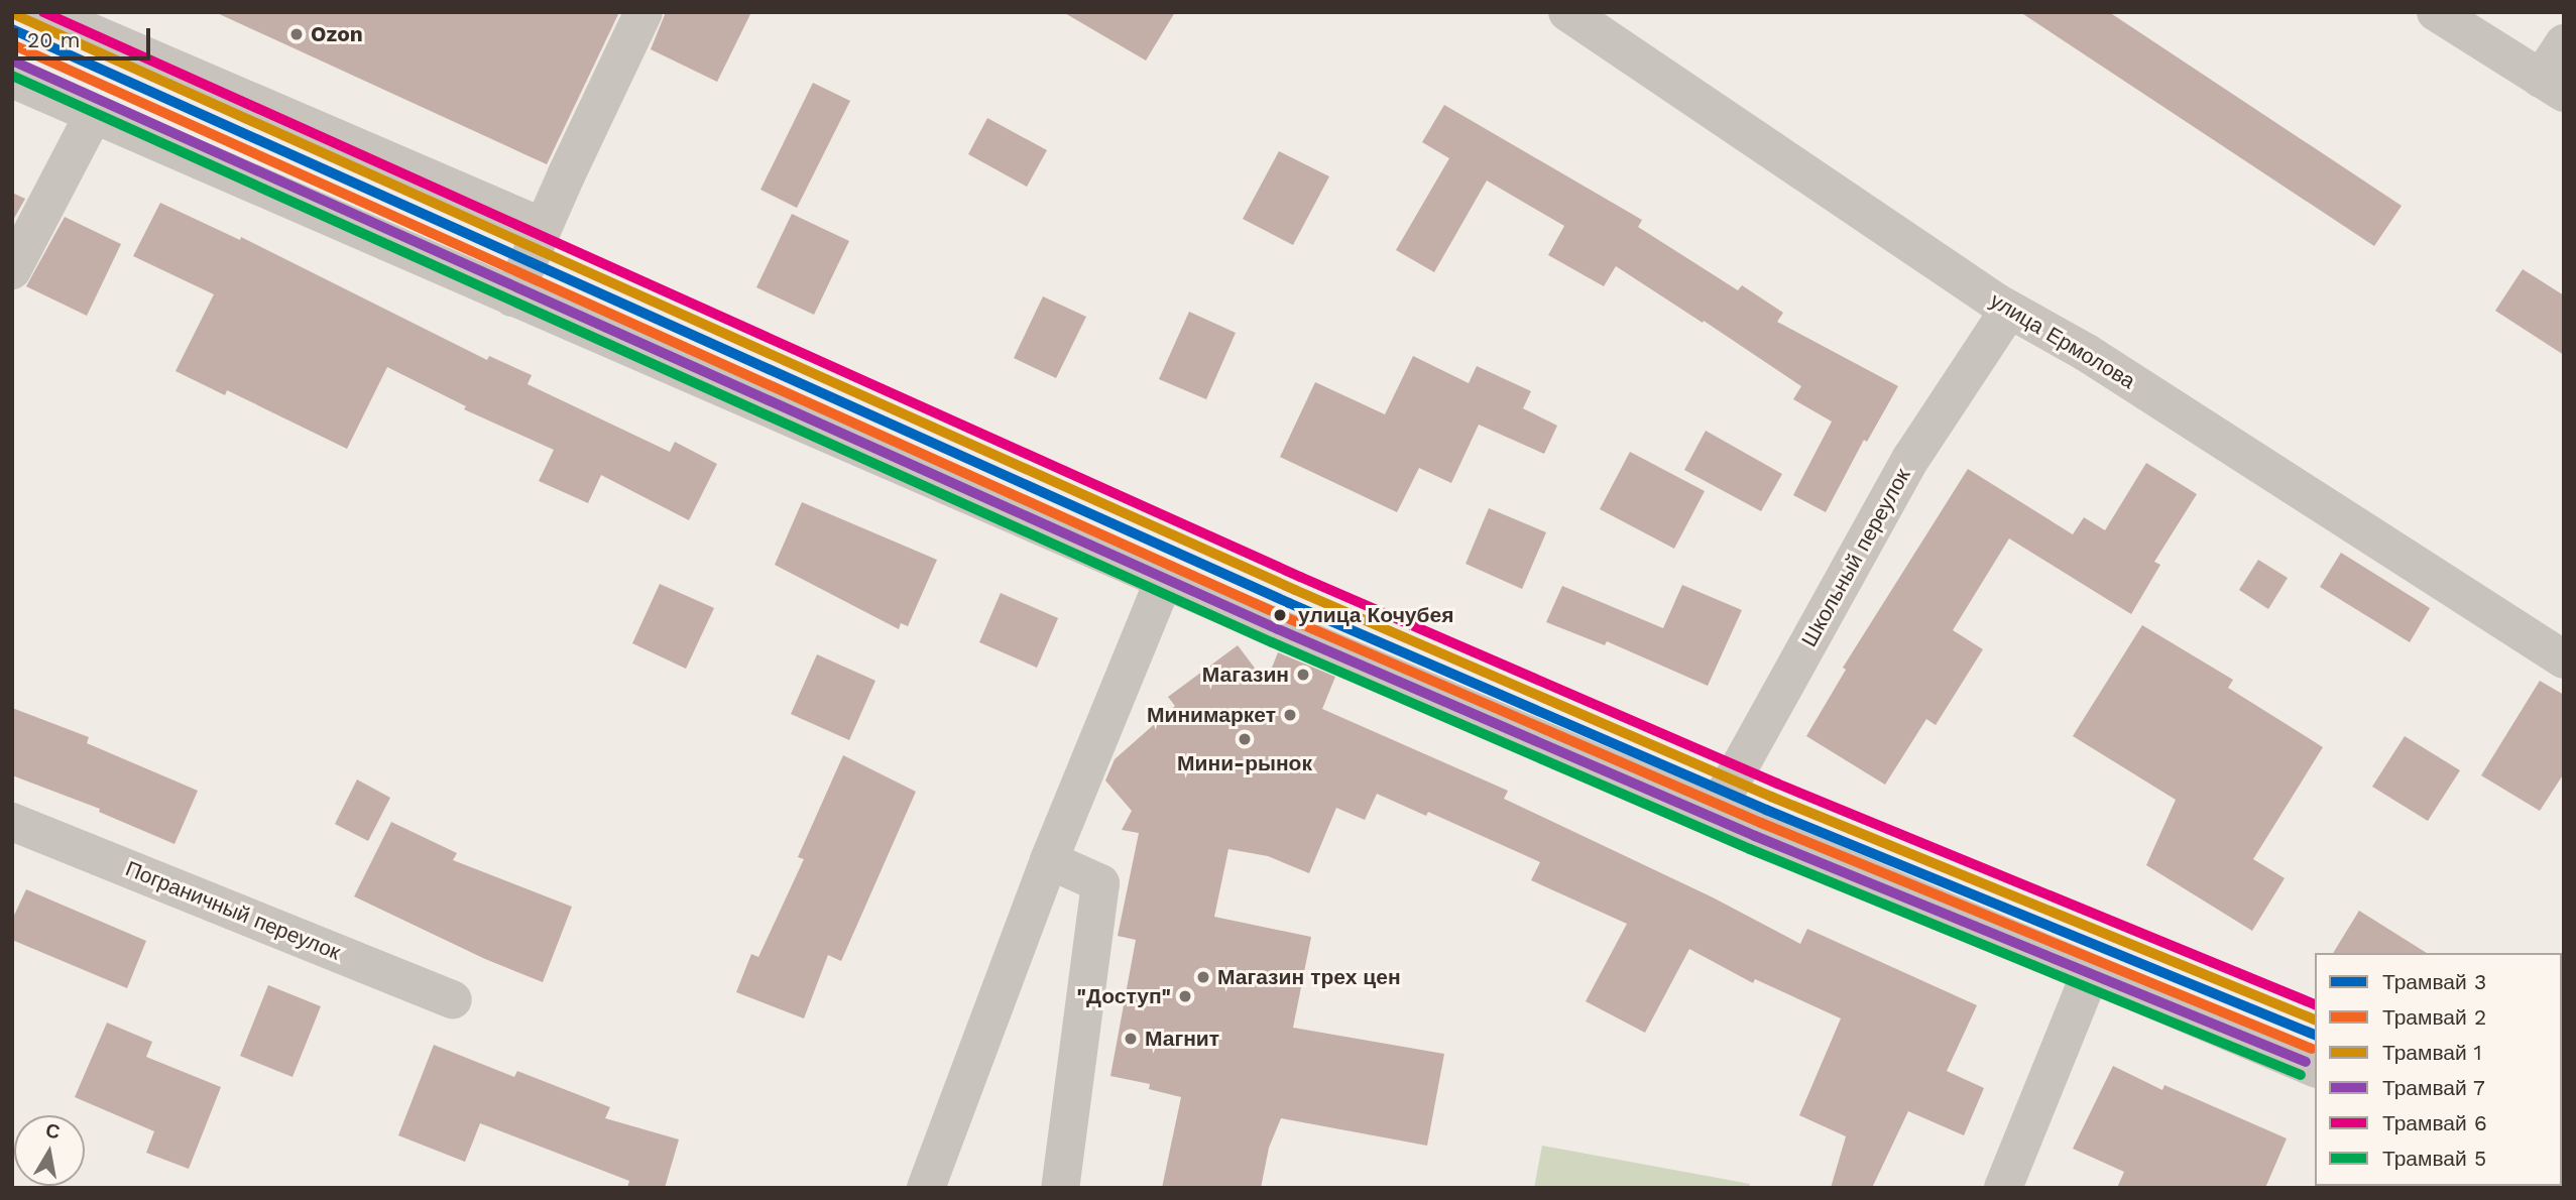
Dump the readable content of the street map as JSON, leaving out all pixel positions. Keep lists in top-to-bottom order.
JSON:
{
  "streets": {
    "street": ["улица Ермолова", "Школьный переулок", "Пограничный переулок"]
  },
  "crossings": [
    ["улица Ермолова", "Школьный переулок"]
  ],
  "places": [
    "Ozon",
    "улица Кочубея",
    "Магазин",
    "Минимаркет",
    "Мини-рынок",
    "Магазин трех цен",
    "\"Доступ\"",
    "Магнит"
  ],
  "lines": [
    "tram line 6",
    "tram line 1",
    "tram line 3",
    "tram line 2",
    "tram line 7",
    "tram line 5"
  ],
  "legend": [
    "Трамвай 3",
    "Трамвай 2",
    "Трамвай 1",
    "Трамвай 7",
    "Трамвай 6",
    "Трамвай 5"
  ],
  "scale_bar": "20 m",
  "north": "top"
}
